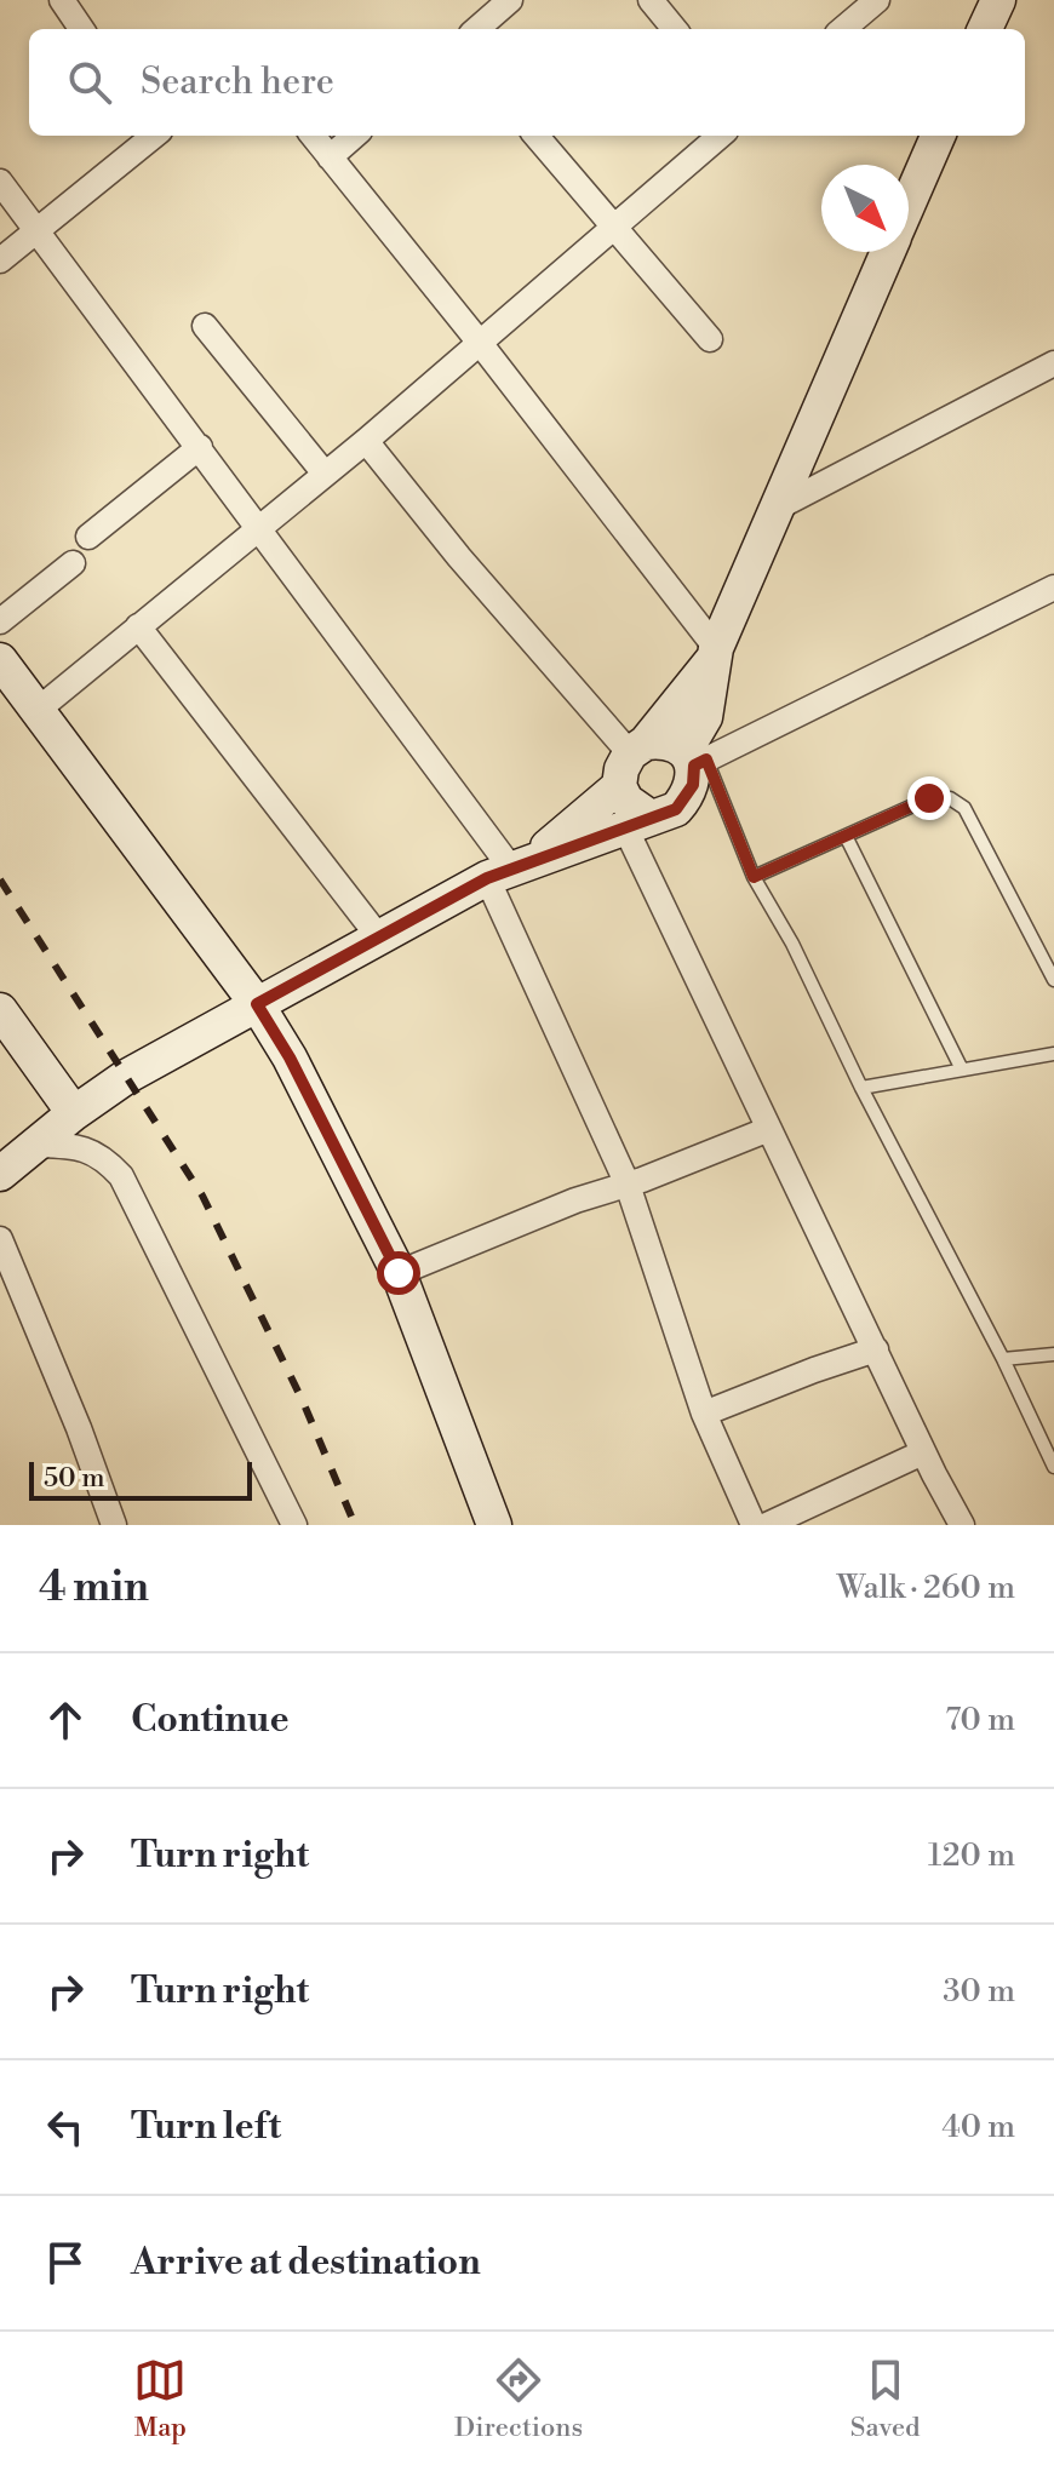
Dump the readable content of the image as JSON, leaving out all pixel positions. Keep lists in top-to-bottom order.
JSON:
{
  "scale_bar": "50 m",
  "north": "bottom right",
  "page": {
    "search": "Search here",
    "scale": "50 m",
    "heading": ["4 min", "Walk · 260 m"],
    "list": [
      ["Continue", "70 m"],
      ["Turn right", "120 m"],
      ["Turn right", "30 m"],
      ["Turn left", "40 m"],
      "Arrive at destination"
    ],
    "nav": ["Map", "Directions", "Saved"]
  }
}
